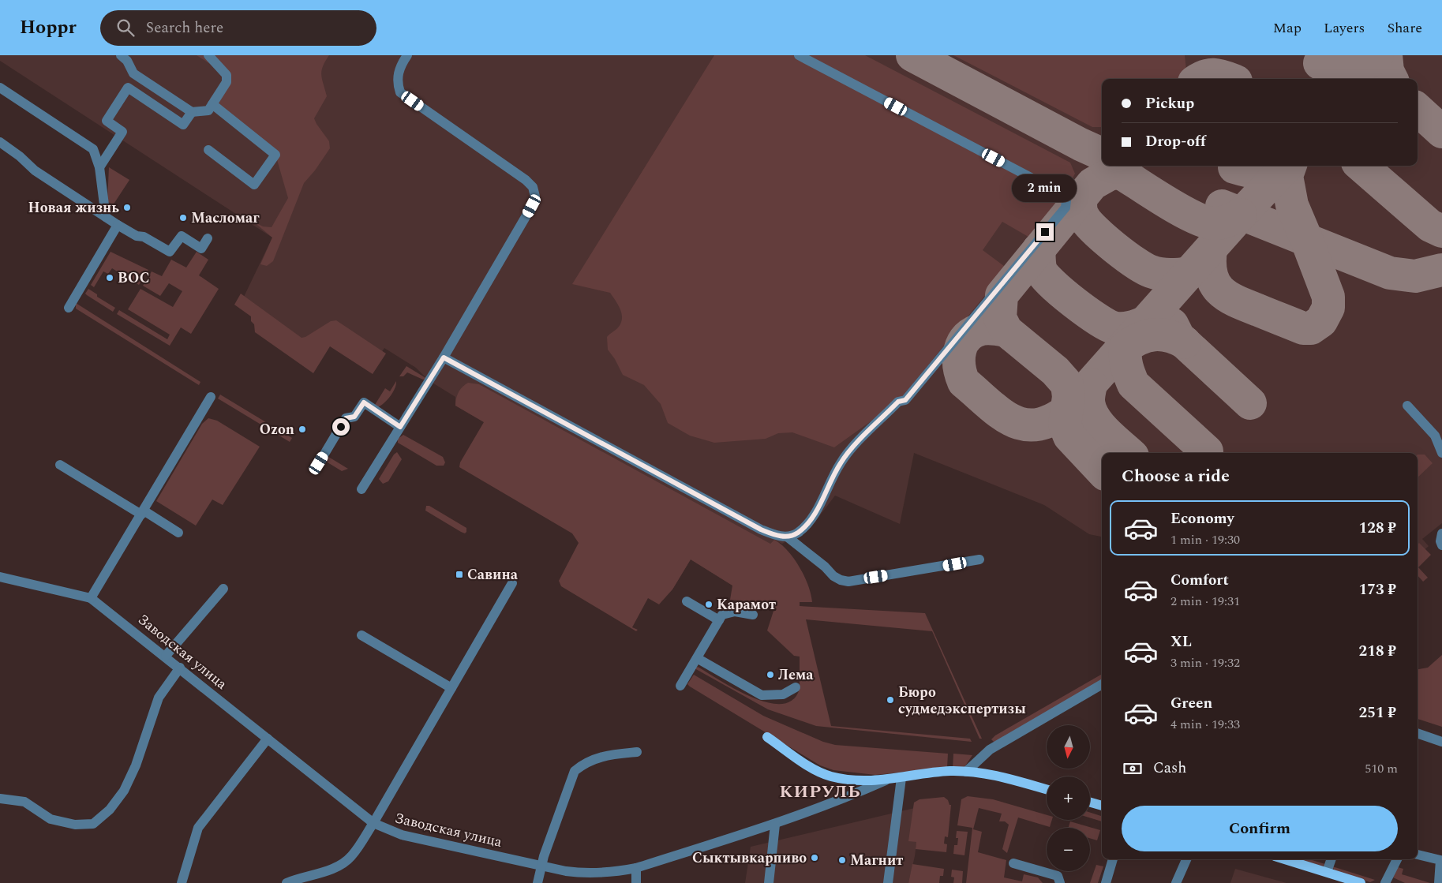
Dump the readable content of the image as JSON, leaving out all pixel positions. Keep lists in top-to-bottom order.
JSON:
{
  "streets": {
    "street": ["Заводская улица"]
  },
  "districts": ["КИРУЛЬ"],
  "places": {
    "other": [
      "Новая жизнь",
      "Масломаг",
      "ВОС",
      "Ozon",
      "Карамот",
      "Лема",
      "Бюро судмедэкспертизы",
      "Сыктывкарпиво",
      "Магнит"
    ],
    "transit": ["Савина"]
  },
  "north": "bottom",
  "page": {
    "header": "Hoppr",
    "search": "Search here",
    "nav": ["Map", "Layers", "Share"],
    "banner": ["Pickup", "Drop-off"],
    "bubble": "2 min",
    "heading": "Choose a ride",
    "list": [
      {
        "name": "Economy",
        "note": "1 min · 19:30",
        "value": "128 ₽"
      },
      {
        "name": "Comfort",
        "note": "2 min · 19:31",
        "value": "173 ₽"
      },
      {
        "name": "XL",
        "note": "3 min · 19:32",
        "value": "218 ₽"
      },
      {
        "name": "Green",
        "note": "4 min · 19:33",
        "value": "251 ₽"
      }
    ],
    "map_buttons": ["+", "−"],
    "pay": ["Cash", "510 m"],
    "buttons": "Confirm"
  }
}
